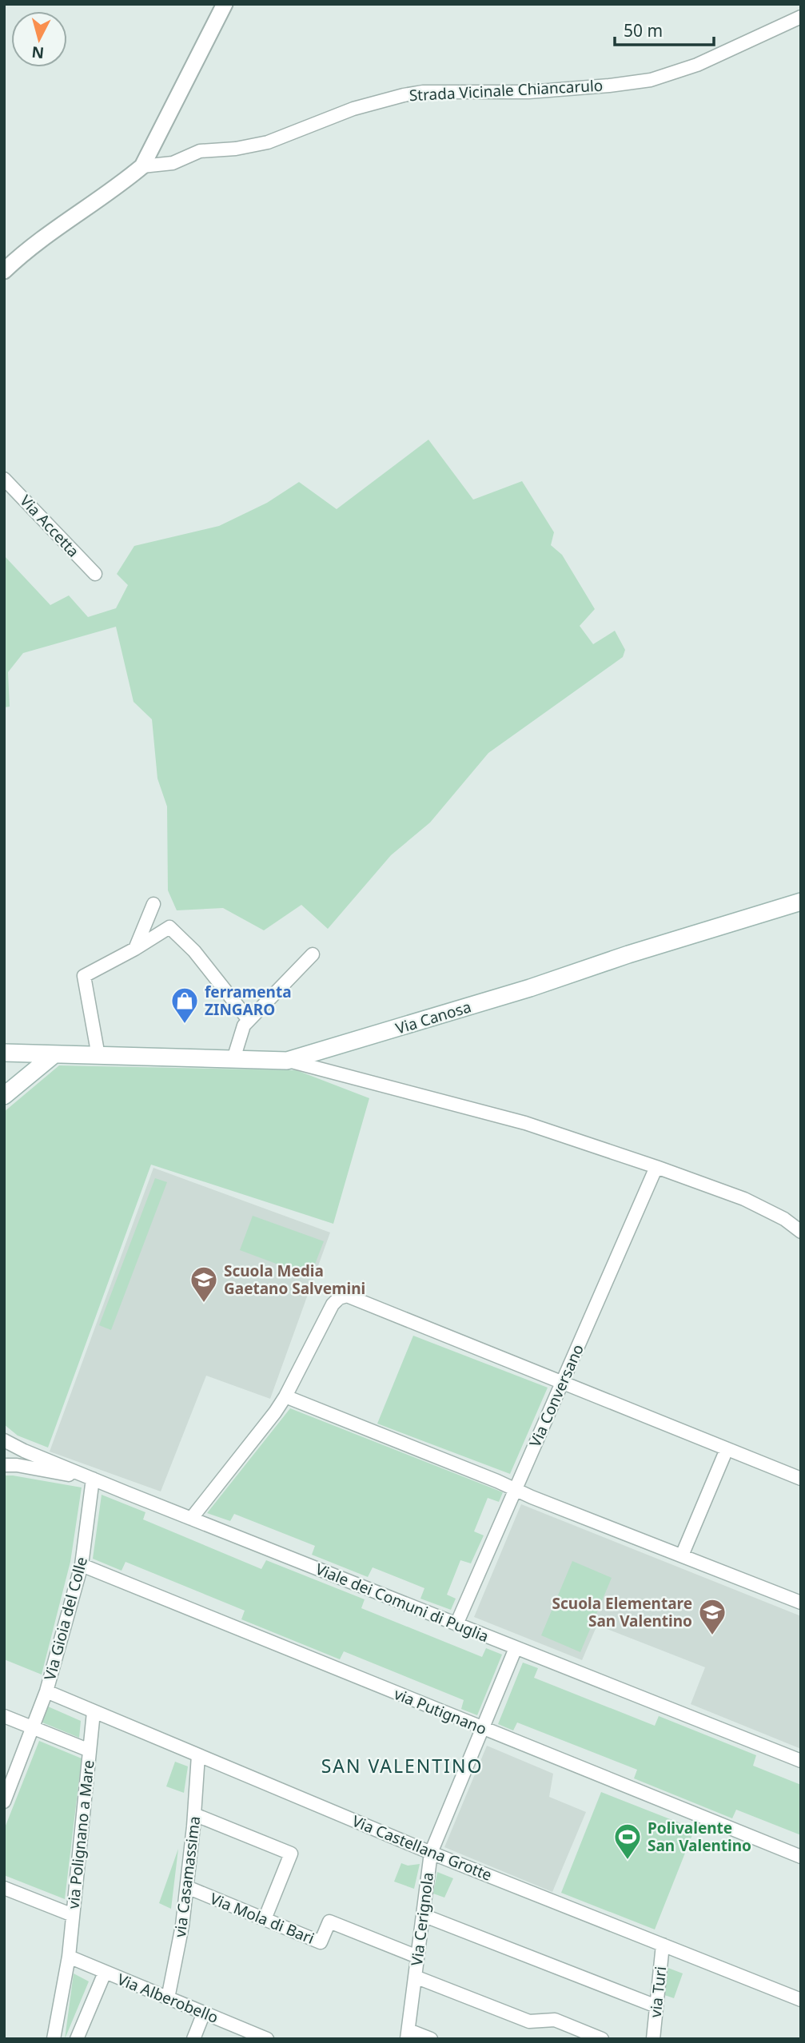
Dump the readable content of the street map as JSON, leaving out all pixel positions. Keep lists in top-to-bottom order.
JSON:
{
  "streets": {
    "main road": ["Via Canosa"],
    "street": [
      "Strada Vicinale Chiancarulo",
      "Via Accetta",
      "Via Conversano",
      "Viale dei Comuni di Puglia",
      "Via Gioia del Colle",
      "via Putignano",
      "via Polignano a Mare",
      "Via Castellana Grotte",
      "via Casamassima",
      "Via Mola di Bari",
      "Via Cerignola",
      "via Turi",
      "Via Alberobello"
    ]
  },
  "crossings": [
    ["Via Conversano", "Viale dei Comuni di Puglia"],
    ["Viale dei Comuni di Puglia", "Via Gioia del Colle"],
    ["Viale dei Comuni di Puglia", "Via Cerignola"],
    ["Via Gioia del Colle", "via Putignano"],
    ["Via Gioia del Colle", "Via Castellana Grotte"],
    ["via Putignano", "Via Cerignola"],
    ["via Polignano a Mare", "Via Castellana Grotte"],
    ["via Polignano a Mare", "Via Alberobello"],
    ["Via Castellana Grotte", "via Casamassima"],
    ["Via Castellana Grotte", "Via Cerignola"],
    ["Via Castellana Grotte", "via Turi"],
    ["via Casamassima", "Via Mola di Bari"],
    ["via Casamassima", "Via Alberobello"],
    ["Via Mola di Bari", "Via Cerignola"]
  ],
  "districts": ["SAN VALENTINO"],
  "places": {
    "shop": ["ferramenta ZINGARO"],
    "school or university": ["Scuola Media Gaetano Salvemini", "Scuola Elementare San Valentino"],
    "sports": ["Polivalente San Valentino"]
  },
  "scale_bar": "50 m",
  "north": "bottom"
}
